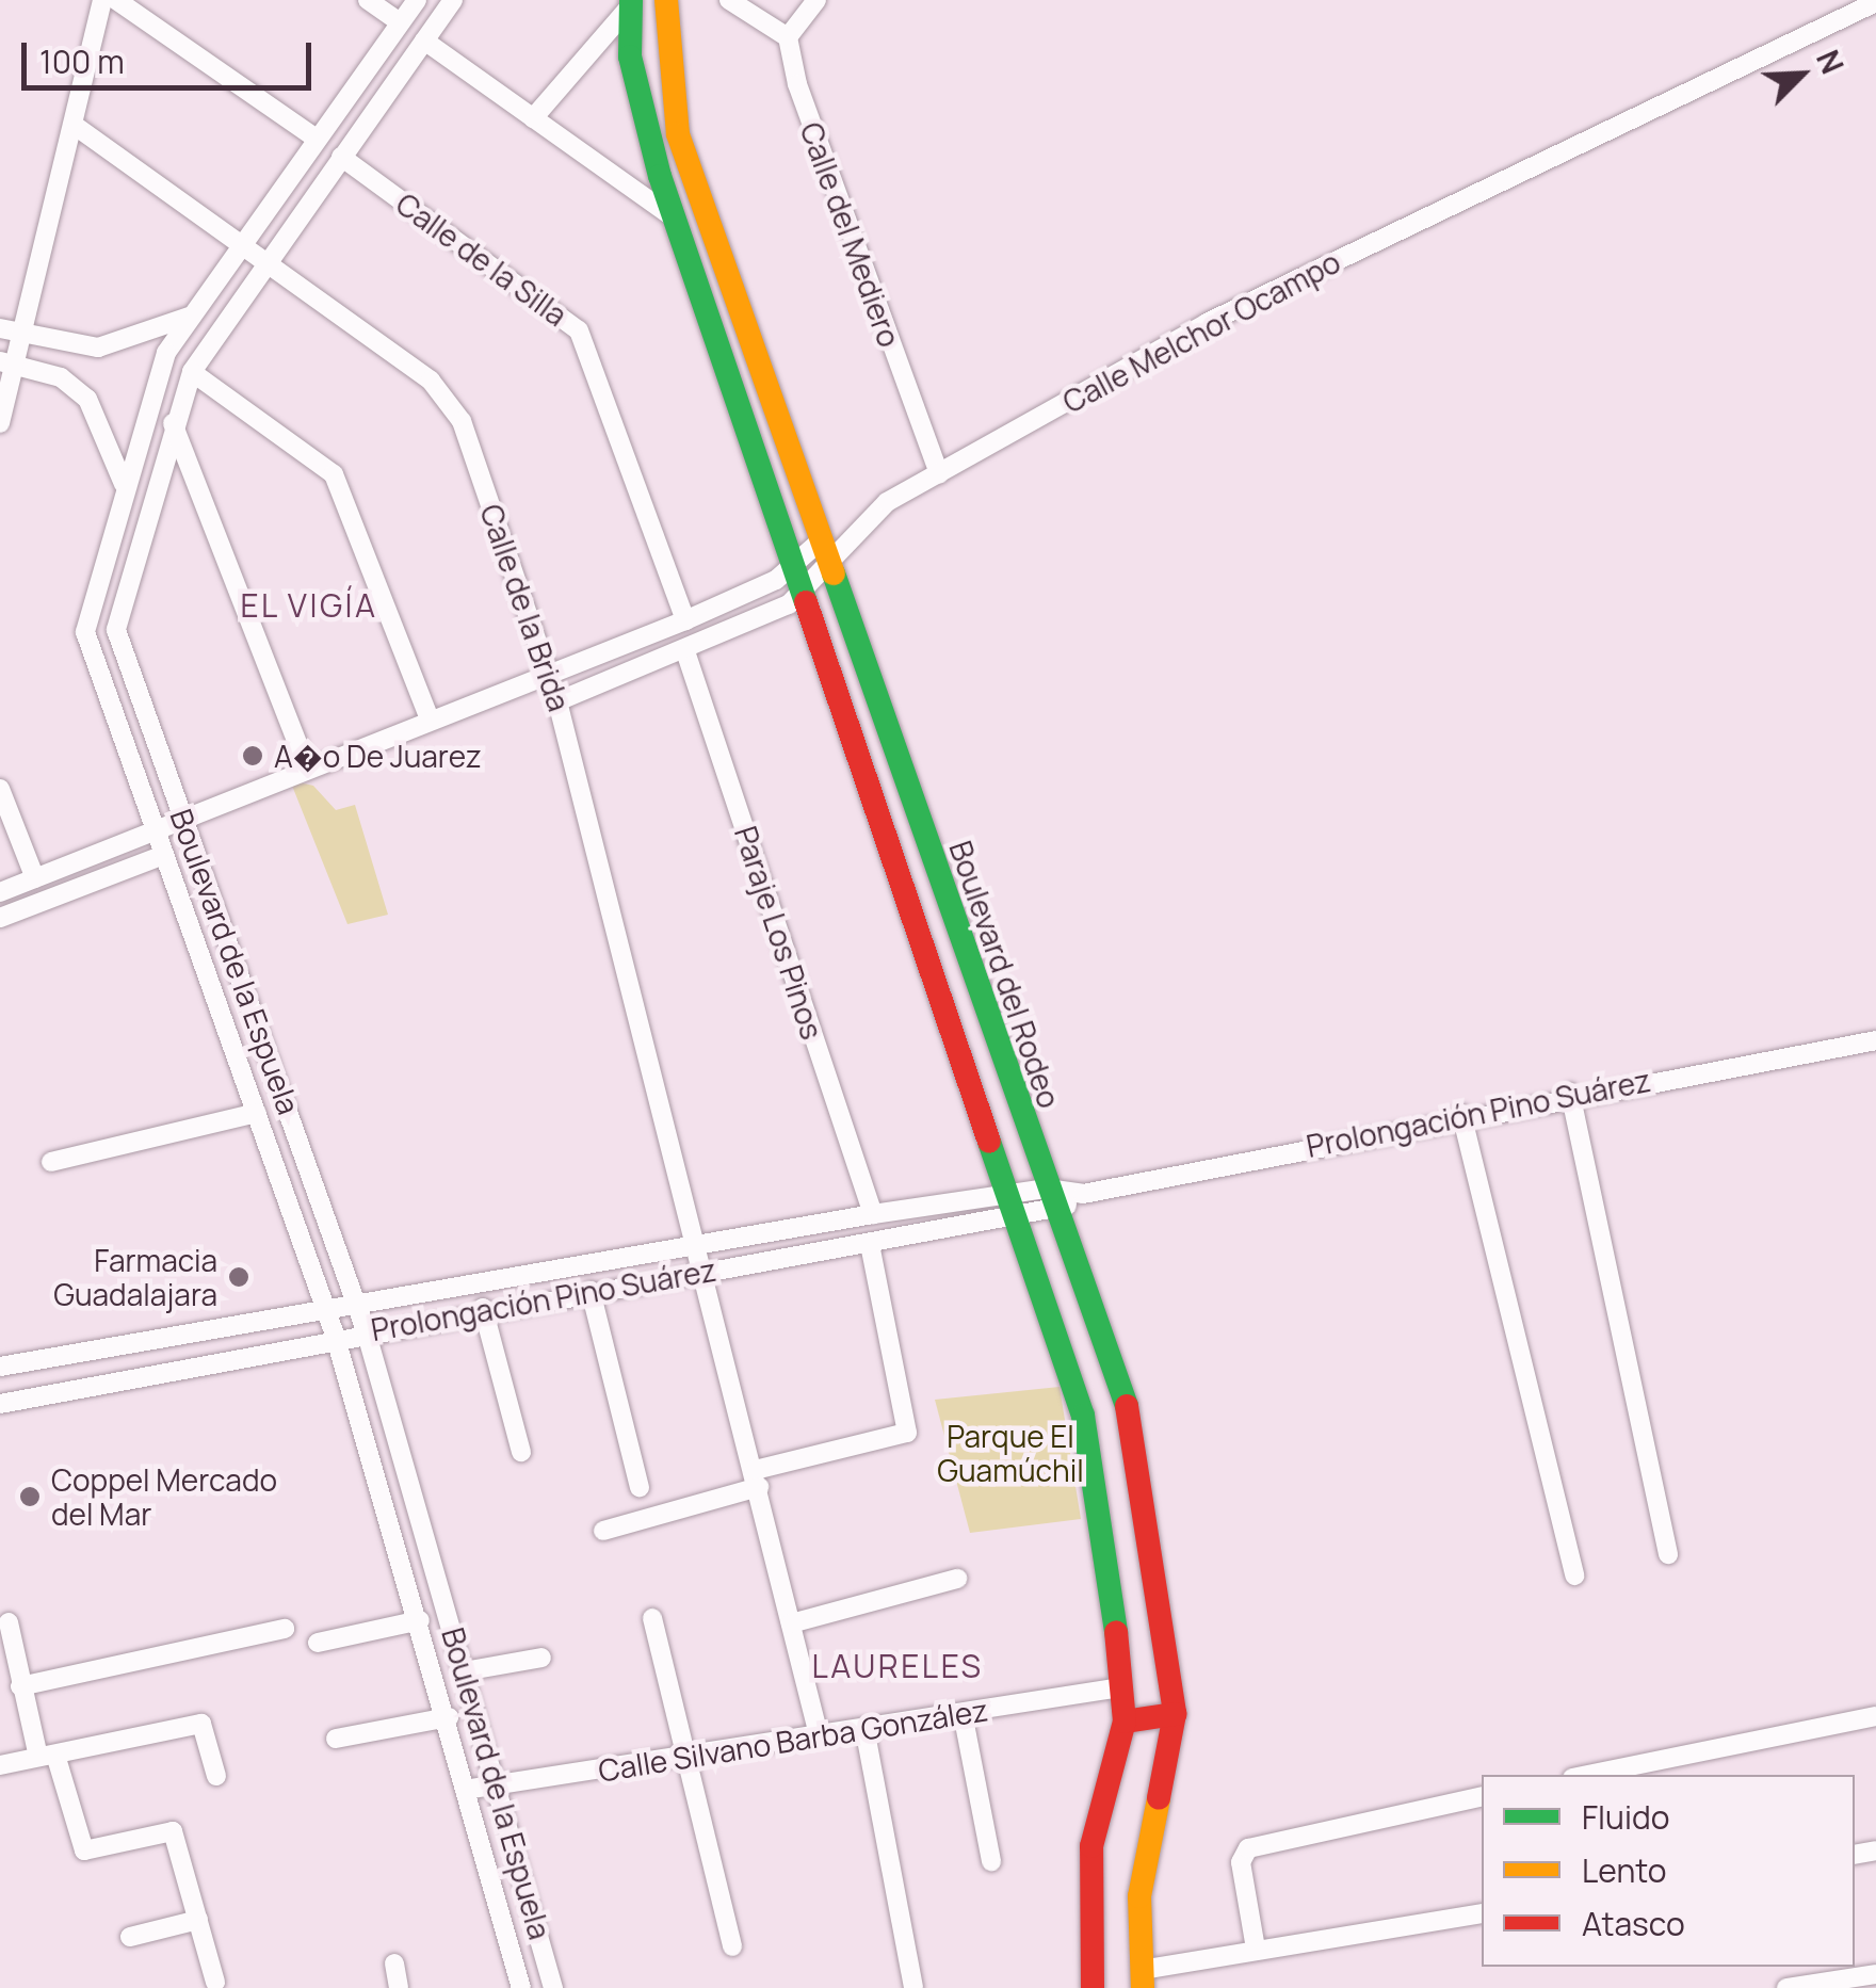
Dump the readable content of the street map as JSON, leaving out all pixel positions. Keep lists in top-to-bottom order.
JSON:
{
  "streets": {
    "street": [
      "Calle del Mediero",
      "Calle de la Silla",
      "Calle Melchor Ocampo",
      "Calle de la Brida",
      "Paraje Los Pinos",
      "Boulevard de la Espuela",
      "Boulevard del Rodeo",
      "Prolongación Pino Suárez",
      "Calle Silvano Barba González"
    ]
  },
  "crossings": [
    ["Calle del Mediero", "Calle Melchor Ocampo"],
    ["Calle de la Silla", "Calle Melchor Ocampo"],
    ["Calle de la Silla", "Boulevard de la Espuela"],
    ["Calle Melchor Ocampo", "Calle de la Brida"],
    ["Calle Melchor Ocampo", "Paraje Los Pinos"],
    ["Calle Melchor Ocampo", "Boulevard de la Espuela"],
    ["Calle Melchor Ocampo", "Boulevard del Rodeo"],
    ["Calle de la Brida", "Boulevard de la Espuela"],
    ["Calle de la Brida", "Prolongación Pino Suárez"],
    ["Calle de la Brida", "Calle Silvano Barba González"],
    ["Paraje Los Pinos", "Prolongación Pino Suárez"],
    ["Boulevard de la Espuela", "Prolongación Pino Suárez"],
    ["Boulevard de la Espuela", "Calle Silvano Barba González"],
    ["Boulevard del Rodeo", "Prolongación Pino Suárez"]
  ],
  "districts": ["EL VIGÍA", "LAURELES"],
  "parks": ["Parque El Guamúchil"],
  "places": ["A�o De Juarez", "Farmacia Guadalajara", "Coppel Mercado del Mar"],
  "legend": ["Fluido", "Lento", "Atasco"],
  "scale_bar": "100 m",
  "north": "top right"
}
